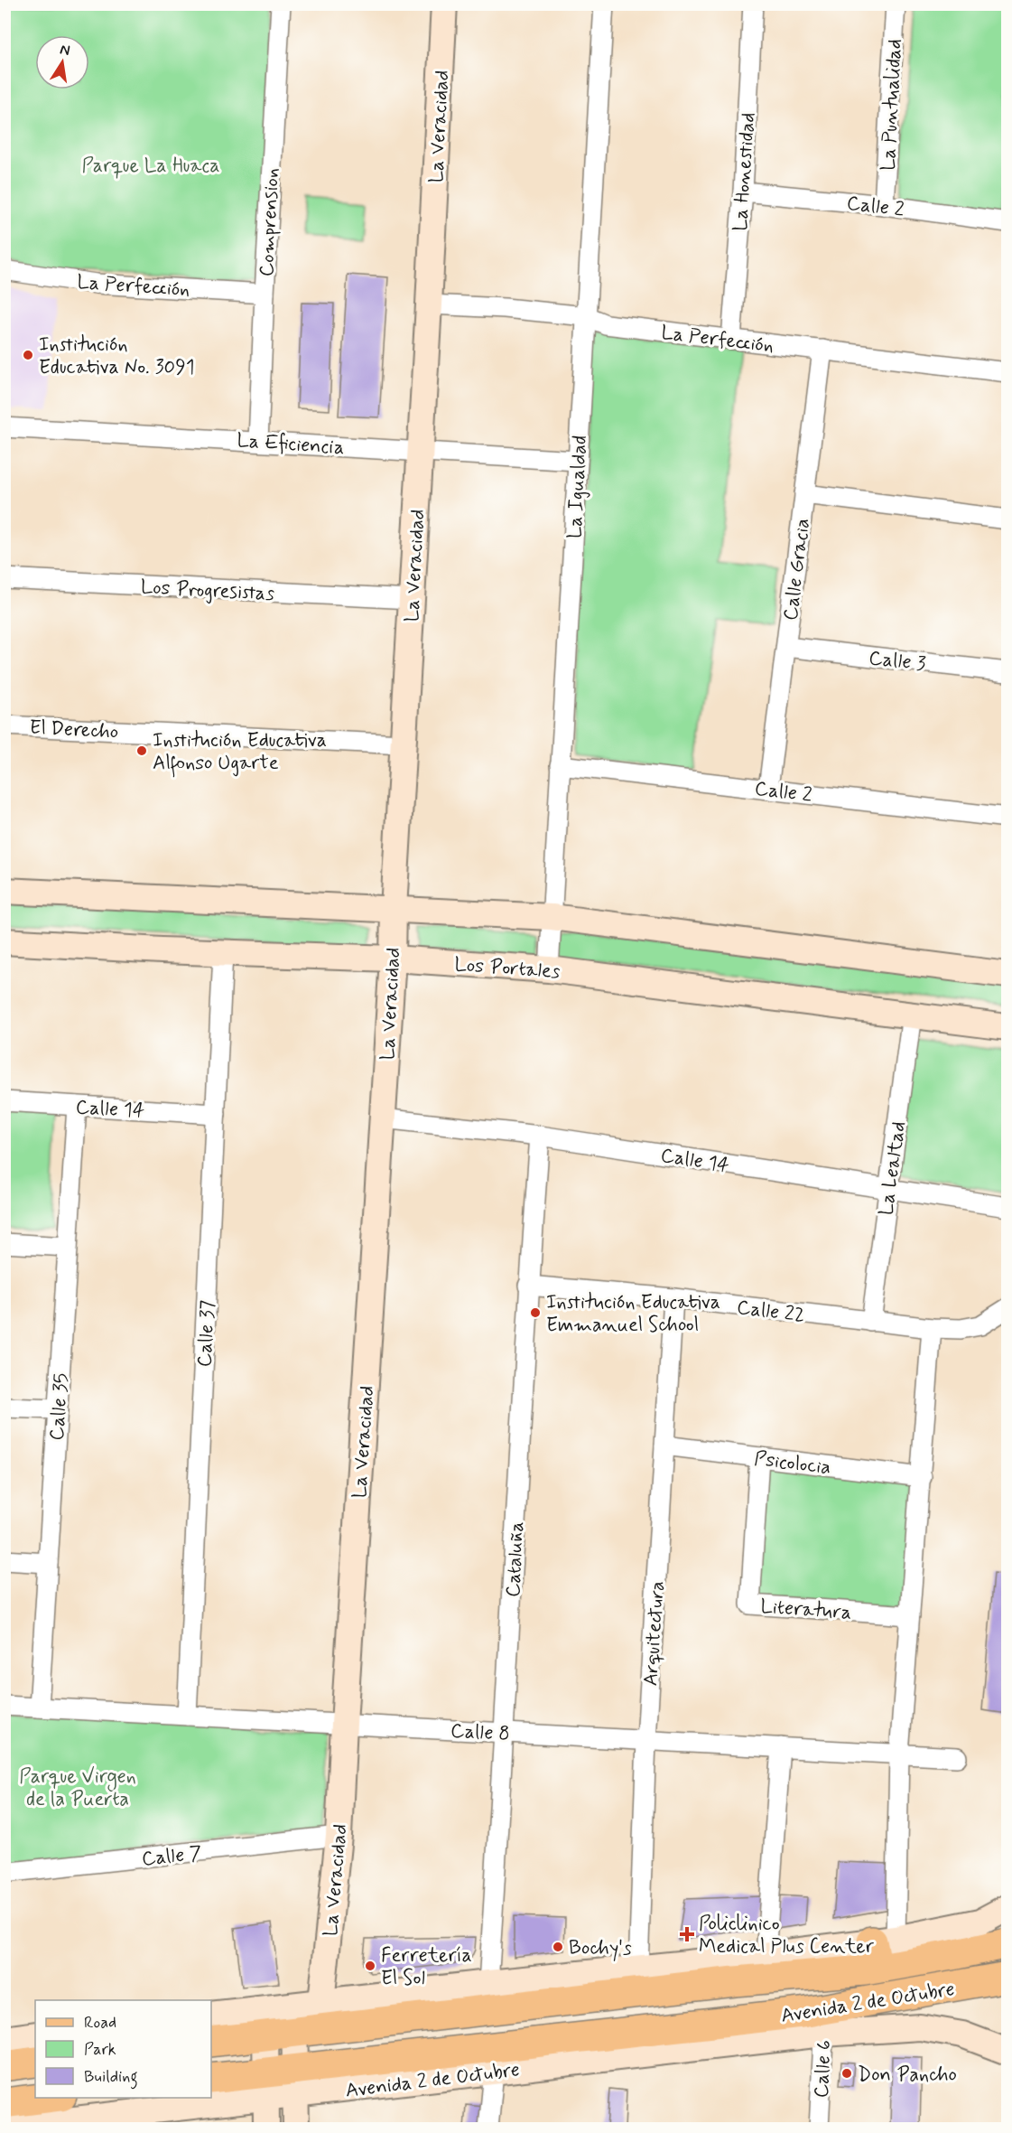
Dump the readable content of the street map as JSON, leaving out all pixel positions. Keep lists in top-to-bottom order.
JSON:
{
  "streets": {
    "main road": ["Avenida 2 de Octubre"],
    "street": [
      "La Puntualidad",
      "La Veracidad",
      "La Honestidad",
      "Calle 2",
      "Comprension",
      "La Perfección",
      "La Eficiencia",
      "La Igualdad",
      "Calle Gracia",
      "Los Progresistas",
      "Calle 3",
      "El Derecho",
      "Los Portales",
      "Calle 14",
      "La Lealtad",
      "Calle 22",
      "Calle 37",
      "Calle 35",
      "Psicolocia",
      "Cataluña",
      "Literatura",
      "Arquitectura",
      "Calle 8",
      "Calle 7",
      "Calle 6"
    ]
  },
  "crossings": [
    ["La Puntualidad", "Calle 2"],
    ["La Veracidad", "La Perfección"],
    ["La Veracidad", "La Eficiencia"],
    ["La Veracidad", "Los Progresistas"],
    ["La Veracidad", "El Derecho"],
    ["La Veracidad", "Los Portales"],
    ["La Veracidad", "Calle 14"],
    ["La Veracidad", "Calle 8"],
    ["La Veracidad", "Calle 7"],
    ["La Veracidad", "Avenida 2 de Octubre"],
    ["La Honestidad", "Calle 2"],
    ["La Honestidad", "La Perfección"],
    ["Calle 2", "La Igualdad"],
    ["Calle 2", "Calle Gracia"],
    ["Comprension", "La Perfección"],
    ["Comprension", "La Eficiencia"],
    ["La Perfección", "La Igualdad"],
    ["La Perfección", "Calle Gracia"],
    ["La Eficiencia", "La Igualdad"],
    ["La Igualdad", "Los Portales"],
    ["Calle Gracia", "Calle 3"],
    ["Los Portales", "La Lealtad"],
    ["Los Portales", "Calle 37"],
    ["Calle 14", "La Lealtad"],
    ["Calle 14", "Calle 37"],
    ["Calle 14", "Calle 35"],
    ["Calle 14", "Cataluña"],
    ["La Lealtad", "Calle 22"],
    ["Calle 22", "Cataluña"],
    ["Calle 22", "Arquitectura"],
    ["Calle 37", "Calle 8"],
    ["Calle 35", "Calle 8"],
    ["Psicolocia", "Literatura"],
    ["Psicolocia", "Arquitectura"],
    ["Cataluña", "Calle 8"],
    ["Cataluña", "Avenida 2 de Octubre"],
    ["Arquitectura", "Calle 8"],
    ["Arquitectura", "Avenida 2 de Octubre"],
    ["Avenida 2 de Octubre", "Calle 6"]
  ],
  "parks": ["Parque La Huaca", "Parque Virgen de la Puerta"],
  "places": {
    "other": [
      "Institución Educativa No. 3091",
      "Institución Educativa Alfonso Ugarte",
      "Institución Educativa Emmanuel School",
      "Bochy's",
      "Ferretería El Sol",
      "Don Pancho"
    ],
    "health": ["Policlinico Medical Plus Center"]
  },
  "legend": ["Road", "Park", "Building"],
  "north": "top"
}
